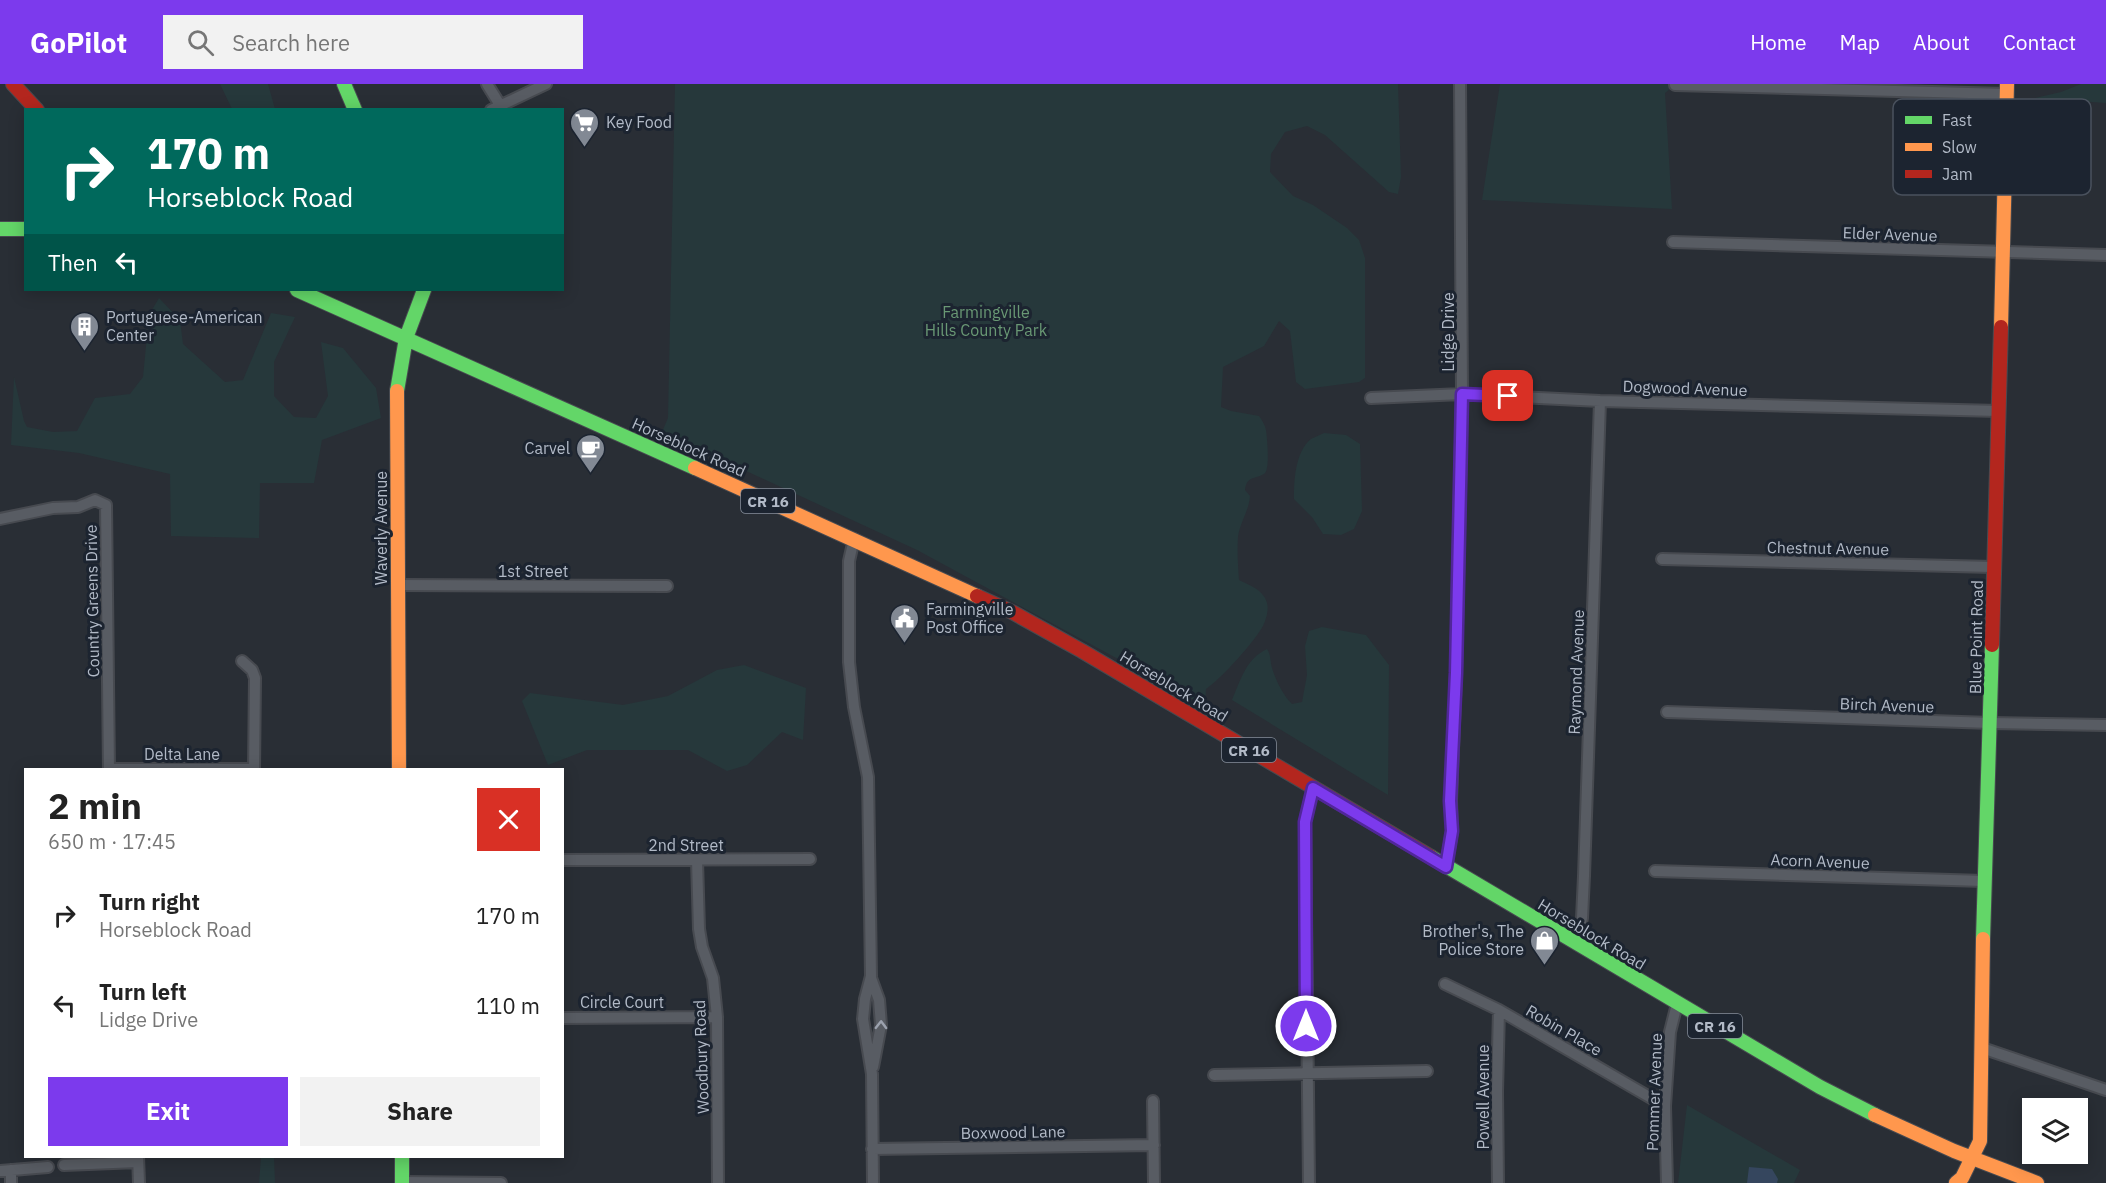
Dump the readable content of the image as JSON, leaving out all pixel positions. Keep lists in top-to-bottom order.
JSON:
{
  "streets": {
    "main road": [
      "Horseblock Road",
      "CR 16",
      "Waverly Avenue",
      "Blue Point Road"
    ],
    "street": [
      "Elder Avenue",
      "Lidge Drive",
      "Dogwood Avenue",
      "Chestnut Avenue",
      "1st Street",
      "Country Greens Drive",
      "Raymond Avenue",
      "Birch Avenue",
      "2nd Street",
      "Acorn Avenue",
      "Circle Court",
      "Robin Place",
      "Woodbury Road",
      "Pommer Avenue",
      "Powell Avenue",
      "Boxwood Lane"
    ]
  },
  "crossings": [
    ["Elder Avenue", "Blue Point Road"],
    ["Lidge Drive", "Dogwood Avenue"],
    ["Lidge Drive", "Horseblock Road"],
    ["Dogwood Avenue", "Blue Point Road"],
    ["Dogwood Avenue", "Raymond Avenue"],
    ["Horseblock Road", "Waverly Avenue"],
    ["Horseblock Road", "Blue Point Road"],
    ["Horseblock Road", "Raymond Avenue"],
    ["Horseblock Road", "Pommer Avenue"],
    ["Waverly Avenue", "1st Street"],
    ["Chestnut Avenue", "Blue Point Road"],
    ["Blue Point Road", "Birch Avenue"],
    ["Blue Point Road", "Acorn Avenue"],
    ["2nd Street", "Woodbury Road"],
    ["Circle Court", "Woodbury Road"],
    ["Robin Place", "Pommer Avenue"],
    ["Robin Place", "Powell Avenue"]
  ],
  "parks": ["Farmingville Hills County Park"],
  "places": {
    "supermarket": ["Key Food"],
    "building": ["Portuguese-American Center"],
    "cafe": ["Carvel"],
    "public building": ["Farmingville Post Office"],
    "shop": ["Brother's, The Police Store"]
  },
  "legend": ["Fast", "Slow", "Jam"],
  "page": {
    "header": "GoPilot",
    "search": "Search here",
    "nav": [
      "Home",
      "Map",
      "About",
      "Contact"
    ],
    "turn": ["170 m", "Horseblock Road"],
    "then": "Then",
    "heading": ["2 min", "650 m · 17:45"],
    "list": [
      {
        "name": "Turn right",
        "note": "Horseblock Road",
        "value": "170 m"
      },
      {
        "name": "Turn left",
        "note": "Lidge Drive",
        "value": "110 m"
      }
    ],
    "buttons": ["Exit", "Share"]
  }
}
